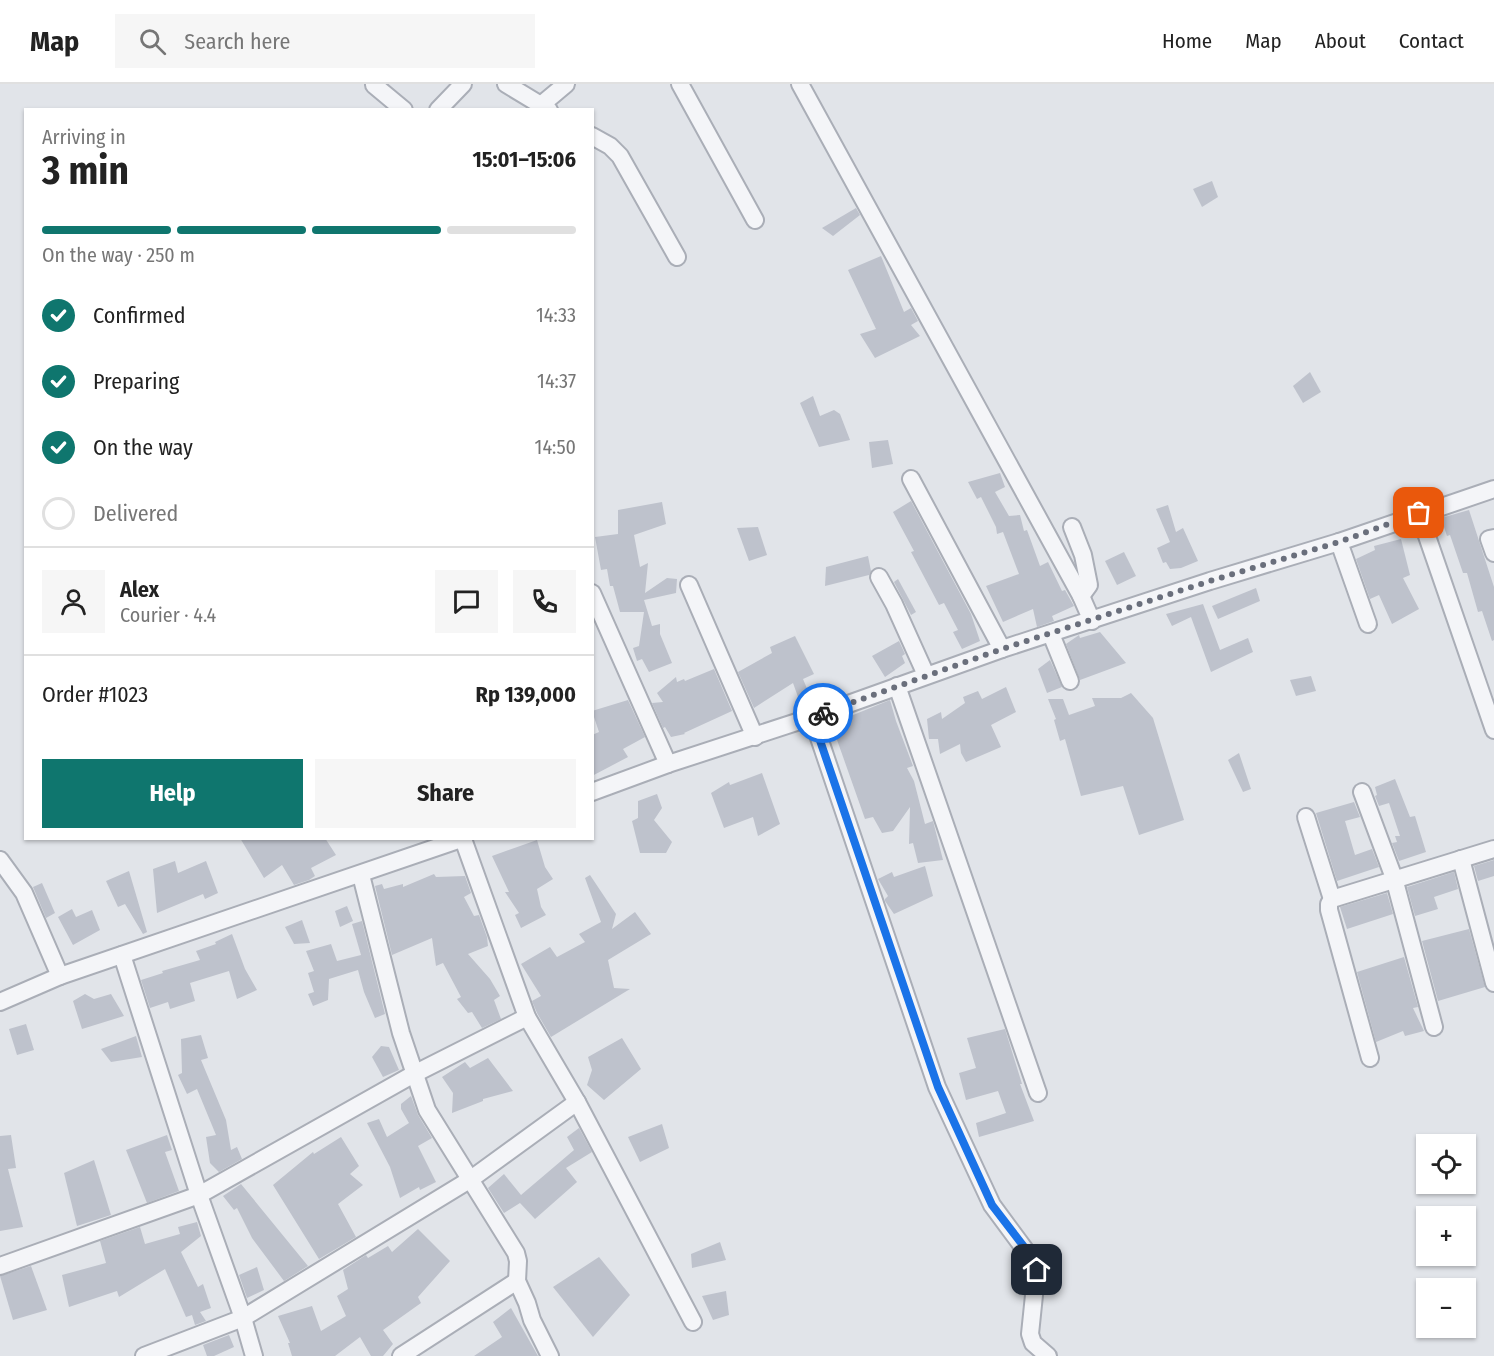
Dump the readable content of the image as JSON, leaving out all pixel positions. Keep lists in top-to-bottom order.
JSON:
{
  "page": {
    "header": "Map",
    "search": "Search here",
    "nav": [
      "Home",
      "Map",
      "About",
      "Contact"
    ],
    "heading": ["3 min", "Arriving in", "15:01–15:06"],
    "panel": [
      "Alex",
      "Courier · 4.4",
      "Order #1023",
      "Rp 139,000"
    ],
    "bar": "On the way · 250 m",
    "list": [
      ["Confirmed", "14:33"],
      ["Preparing", "14:37"],
      ["On the way", "14:50"],
      "Delivered"
    ],
    "buttons": ["Help", "Share"],
    "map_buttons": ["+", "−"]
  }
}
